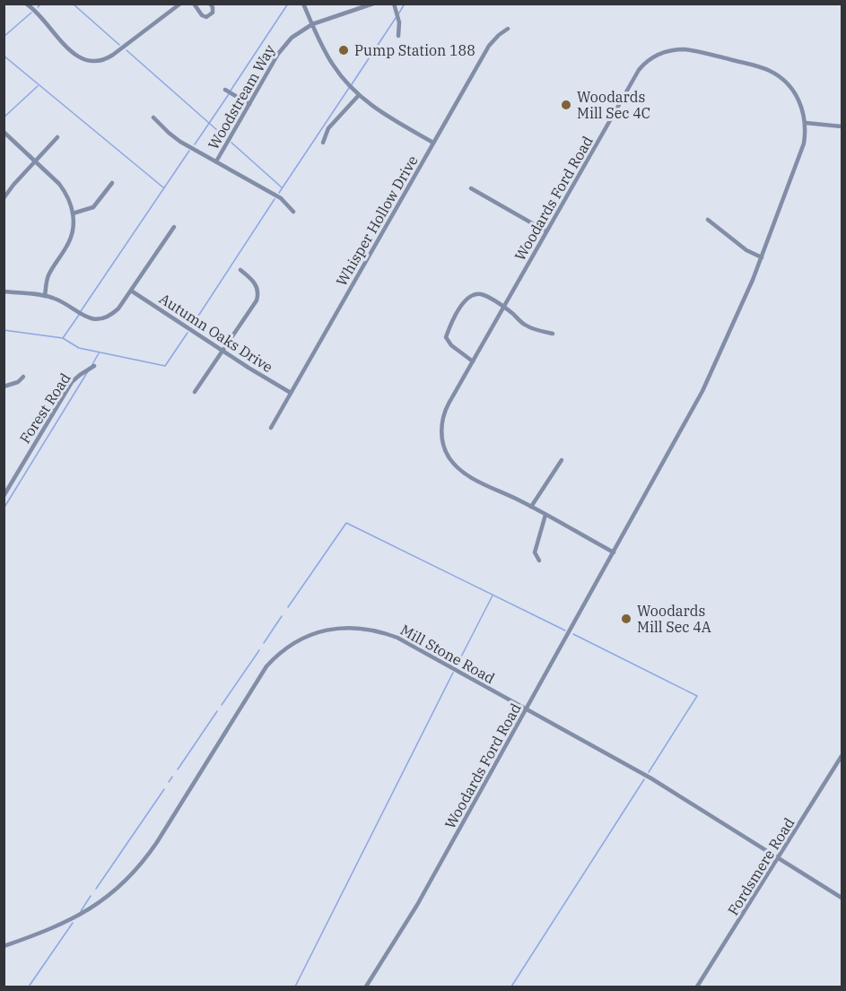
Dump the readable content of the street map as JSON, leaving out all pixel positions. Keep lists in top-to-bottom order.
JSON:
{
  "streets": {
    "street": [
      "Woodstream Way",
      "Woodards Ford Road",
      "Whisper Hollow Drive",
      "Autumn Oaks Drive",
      "Forest Road",
      "Mill Stone Road",
      "Fordsmere Road"
    ]
  },
  "crossings": [
    ["Woodards Ford Road", "Mill Stone Road"],
    ["Whisper Hollow Drive", "Autumn Oaks Drive"],
    ["Mill Stone Road", "Fordsmere Road"]
  ],
  "places": ["Pump Station 188", "Woodards Mill Sec 4C", "Woodards Mill Sec 4A"]
}
